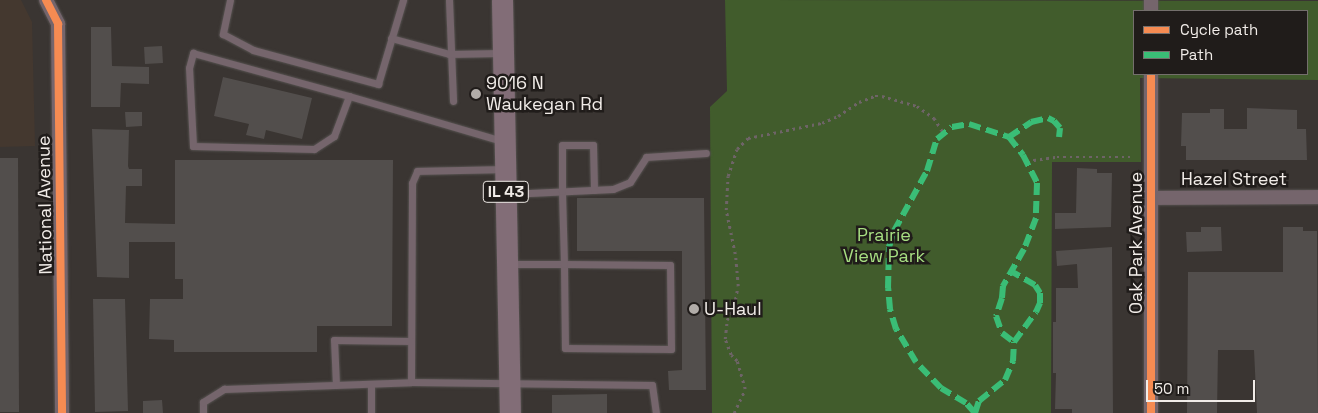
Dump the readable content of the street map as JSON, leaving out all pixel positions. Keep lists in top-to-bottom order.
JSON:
{
  "streets": {
    "main road": ["IL 43"],
    "street": ["Hazel Street", "National Avenue", "Oak Park Avenue"]
  },
  "crossings": [
    ["Hazel Street", "Oak Park Avenue"]
  ],
  "parks": ["Prairie View Park"],
  "places": ["9016 N Waukegan Rd", "U-Haul"],
  "legend": ["Cycle path", "Path"],
  "scale_bar": "50 m"
}
